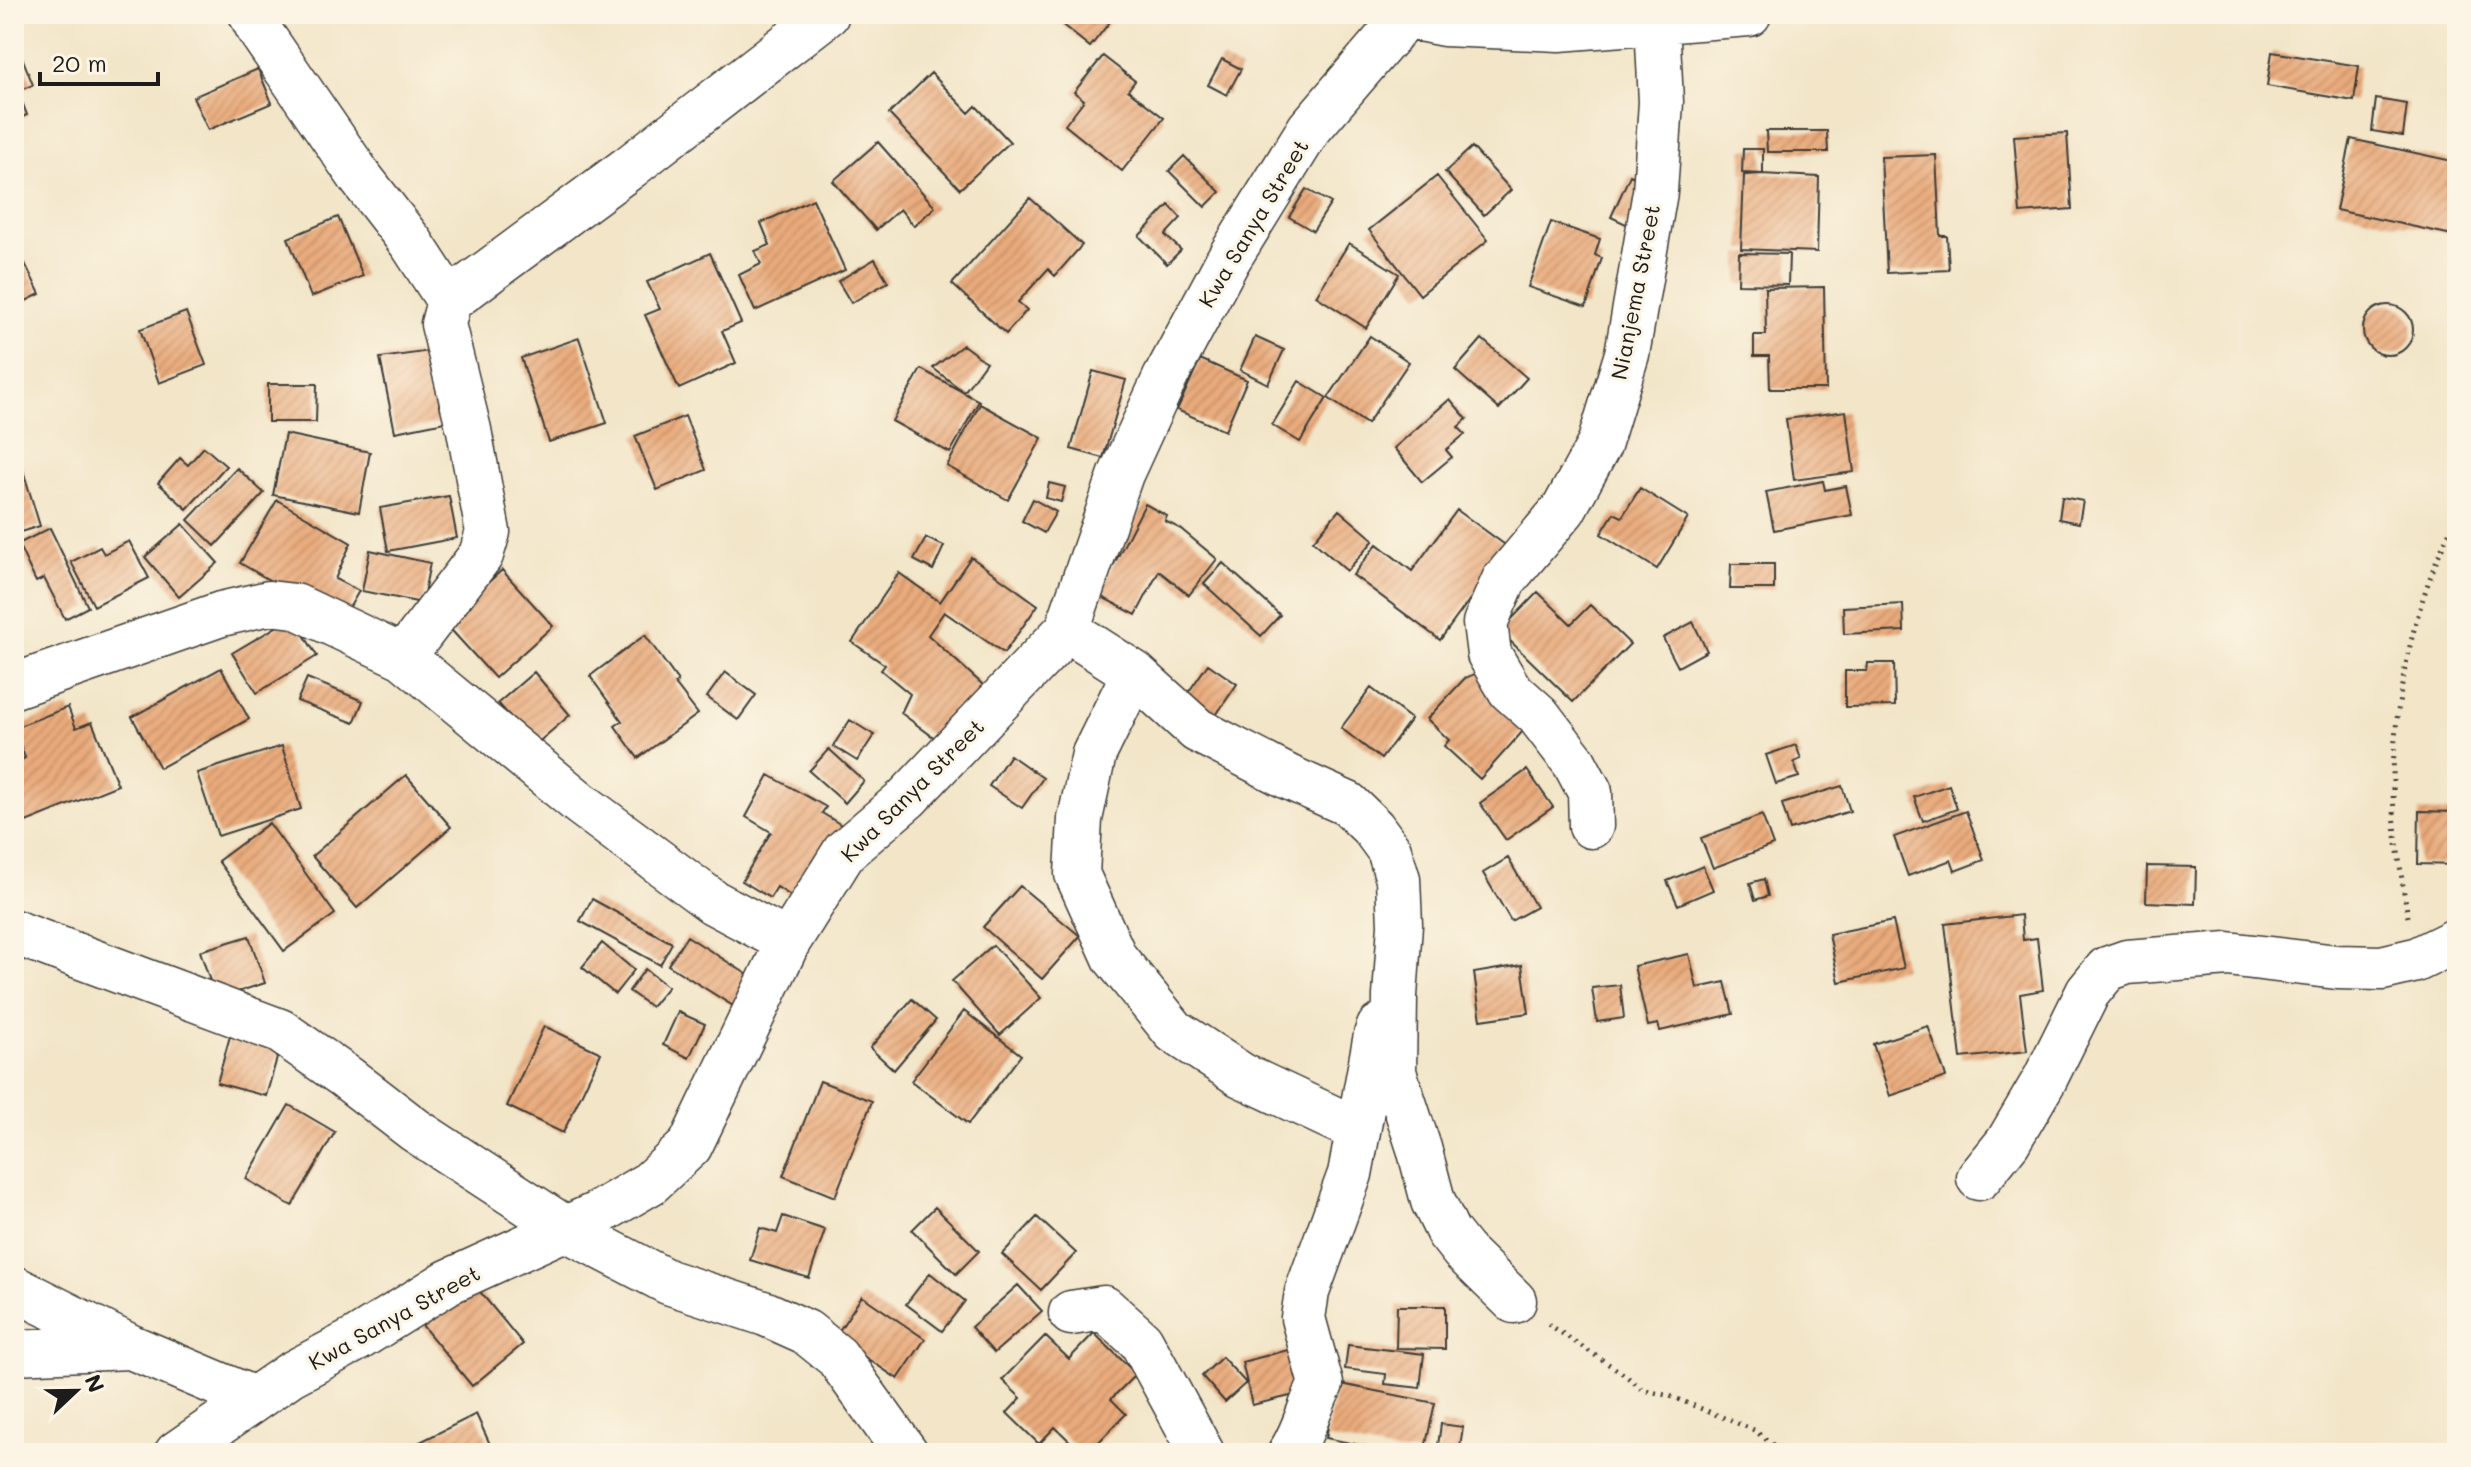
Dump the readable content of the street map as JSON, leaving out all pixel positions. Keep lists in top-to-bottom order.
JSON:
{
  "streets": {
    "street": ["Kwa Sanya Street", "Nianjema Street"]
  },
  "scale_bar": "20 m",
  "north": "right"
}
